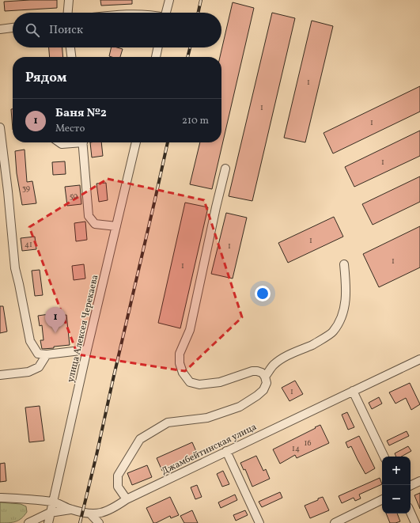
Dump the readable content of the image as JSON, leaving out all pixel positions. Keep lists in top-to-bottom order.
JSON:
{
  "streets": {
    "street": ["улица Алексея Черекаева", "Джамбейтинская улица"]
  },
  "crossings": [
    ["улица Алексея Черекаева", "Джамбейтинская улица"]
  ],
  "house_numbers": [
    "1",
    "1",
    "1",
    "1",
    "39",
    "50",
    "1",
    "41",
    "1",
    "1",
    "1",
    "1",
    "16",
    "14"
  ],
  "page": {
    "search": "Поиск",
    "heading": "Рядом",
    "list": [
      {
        "mark": "1",
        "name": "Баня №2",
        "note": "Место",
        "value": "210 m"
      }
    ],
    "pins": "1",
    "map_buttons": ["+", "−"]
  }
}
